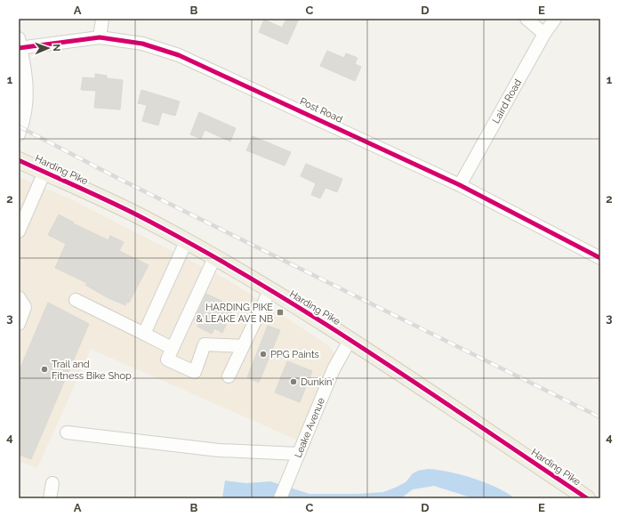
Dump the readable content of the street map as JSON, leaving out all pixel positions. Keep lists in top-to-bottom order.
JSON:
{
  "streets": {
    "main road": ["Harding Pike"],
    "street": ["Laird Road", "Post Road", "Leake Avenue"]
  },
  "crossings": [
    ["Laird Road", "Post Road"],
    ["Harding Pike", "Leake Avenue"]
  ],
  "places": {
    "transit": ["HARDING PIKE & LEAKE AVE NB"],
    "other": ["PPG Paints", "Trail and Fitness Bike Shop", "Dunkin'"]
  },
  "north": "right",
  "grid": {
    "columns": [
      "A",
      "B",
      "C",
      "D",
      "E"
    ],
    "rows": [
      "1",
      "2",
      "3",
      "4"
    ]
  }
}
